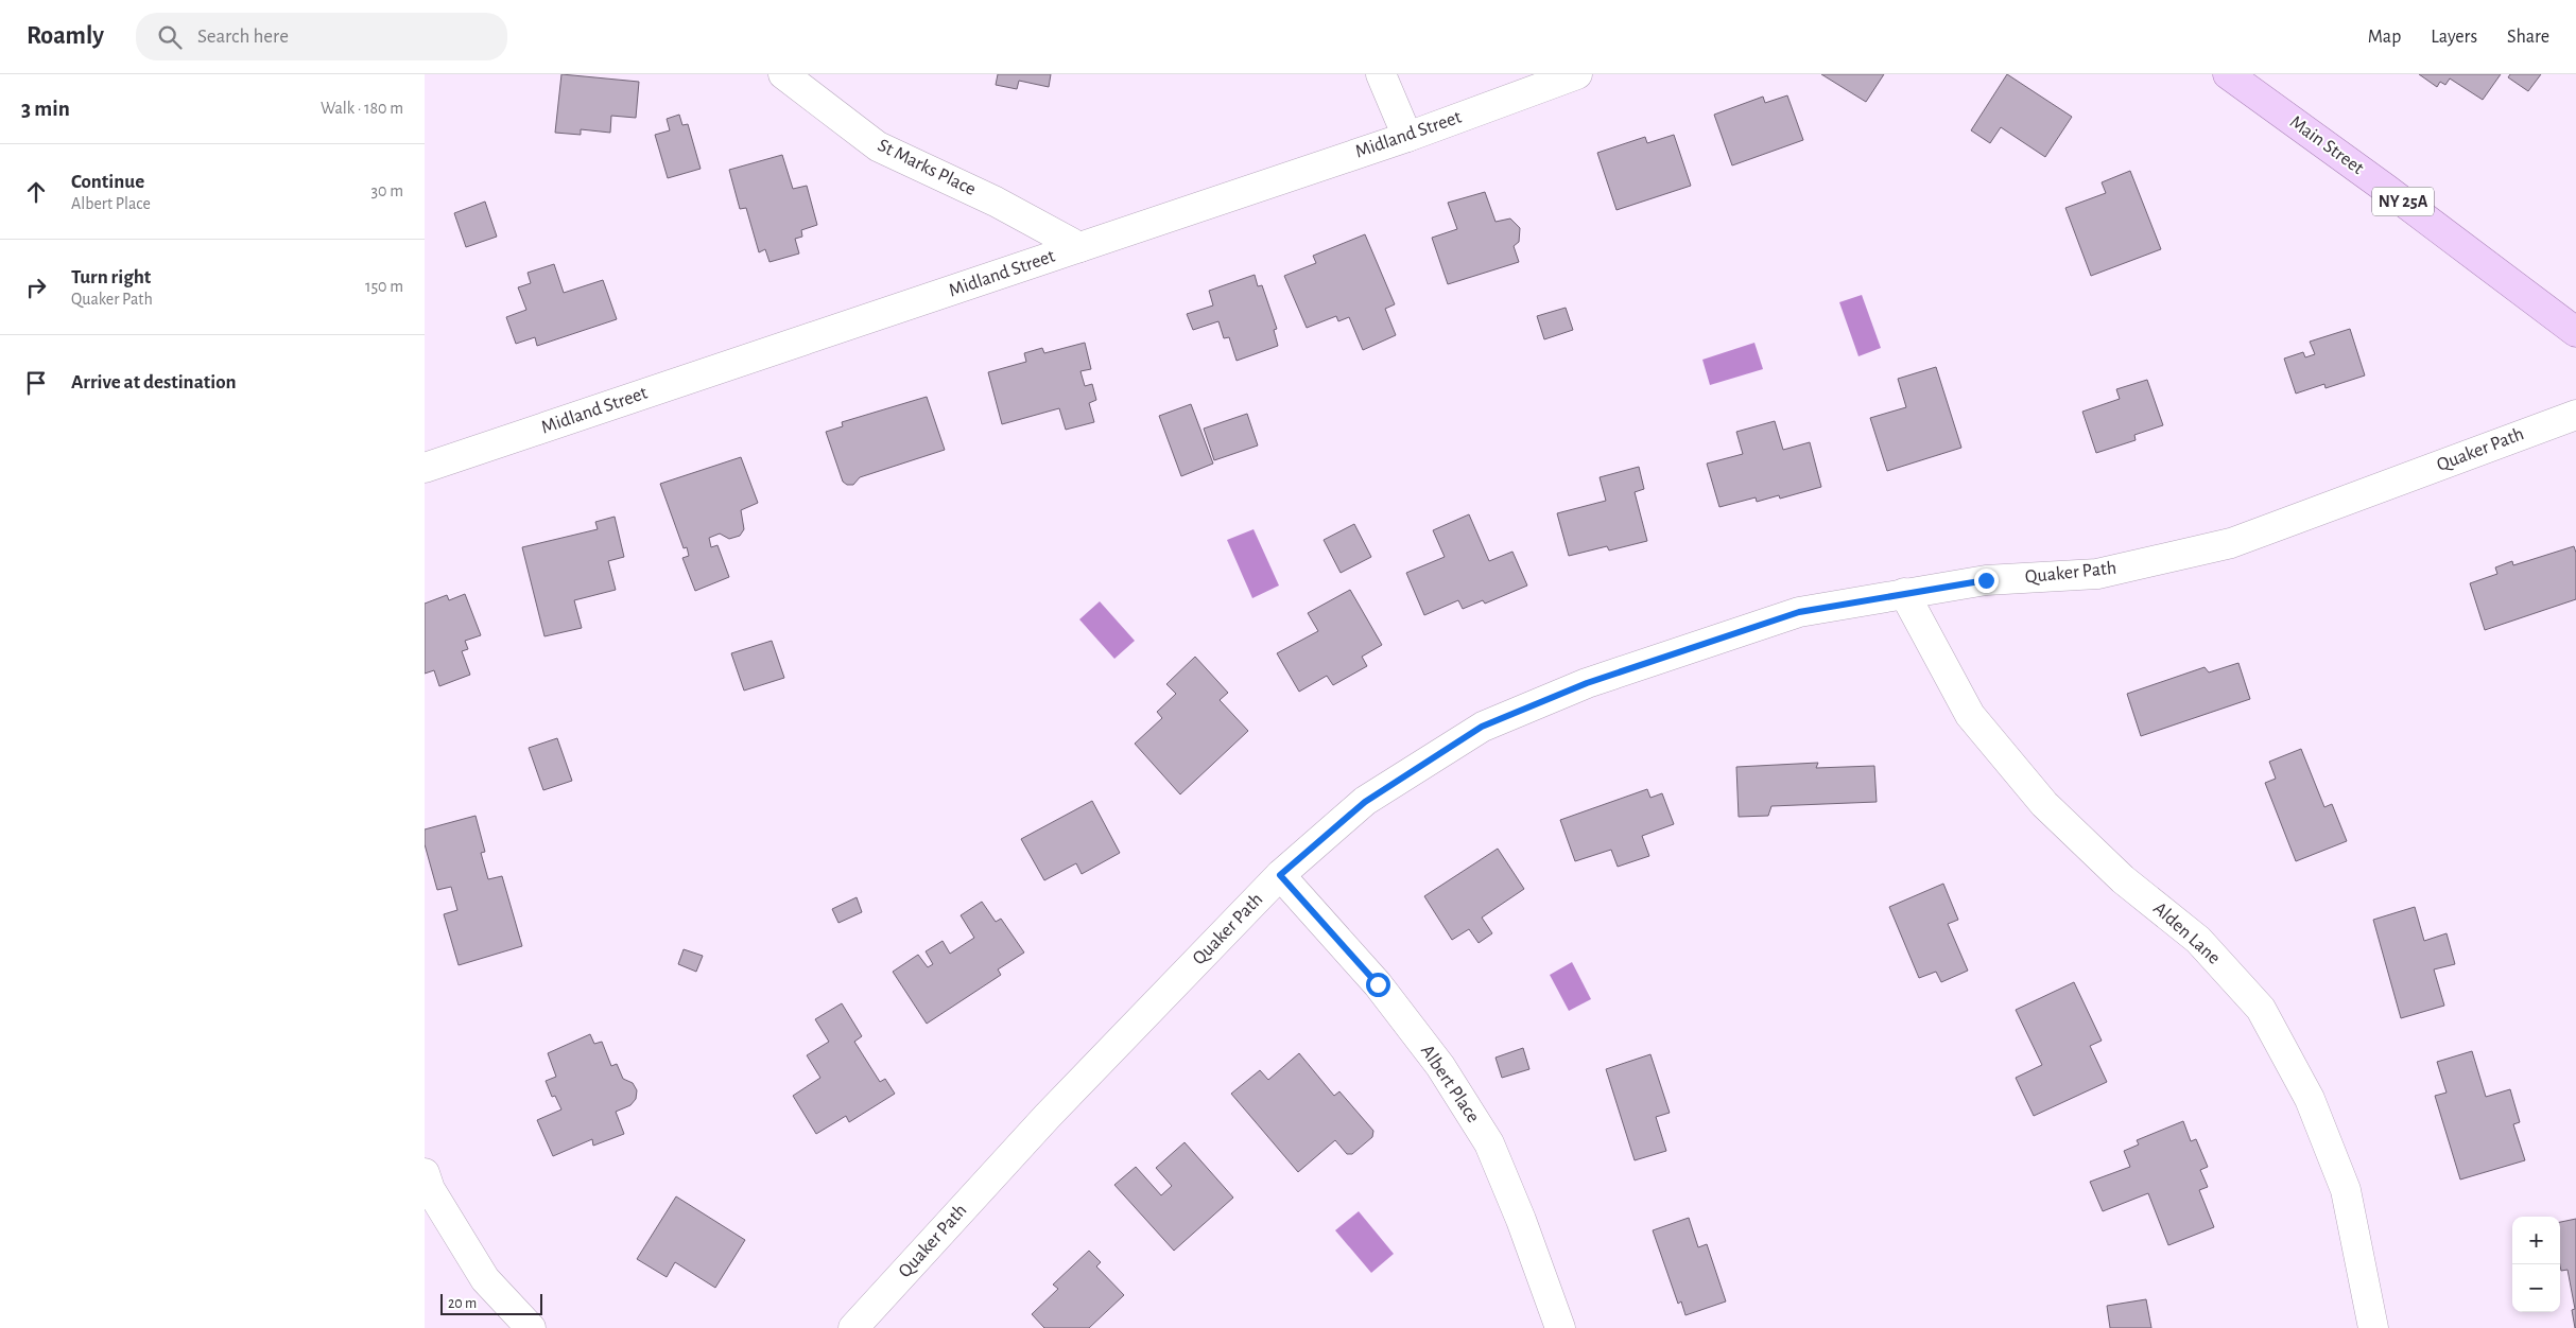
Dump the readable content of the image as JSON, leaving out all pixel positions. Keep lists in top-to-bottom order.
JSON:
{
  "streets": {
    "main road": ["Main Street", "NY 25A"],
    "street": [
      "Midland Street",
      "St Marks Place",
      "Quaker Path",
      "Alden Lane",
      "Albert Place"
    ]
  },
  "crossings": [
    ["Midland Street", "St Marks Place"],
    ["Quaker Path", "Alden Lane"],
    ["Quaker Path", "Albert Place"]
  ],
  "scale_bar": "20 m",
  "page": {
    "header": "Roamly",
    "search": "Search here",
    "nav": ["Map", "Layers", "Share"],
    "heading": ["3 min", "Walk · 180 m"],
    "list": [
      ["Continue", "Albert Place", "30 m"],
      ["Turn right", "Quaker Path", "150 m"],
      "Arrive at destination"
    ],
    "map_buttons": ["+", "−"],
    "scale": "20 m"
  }
}
